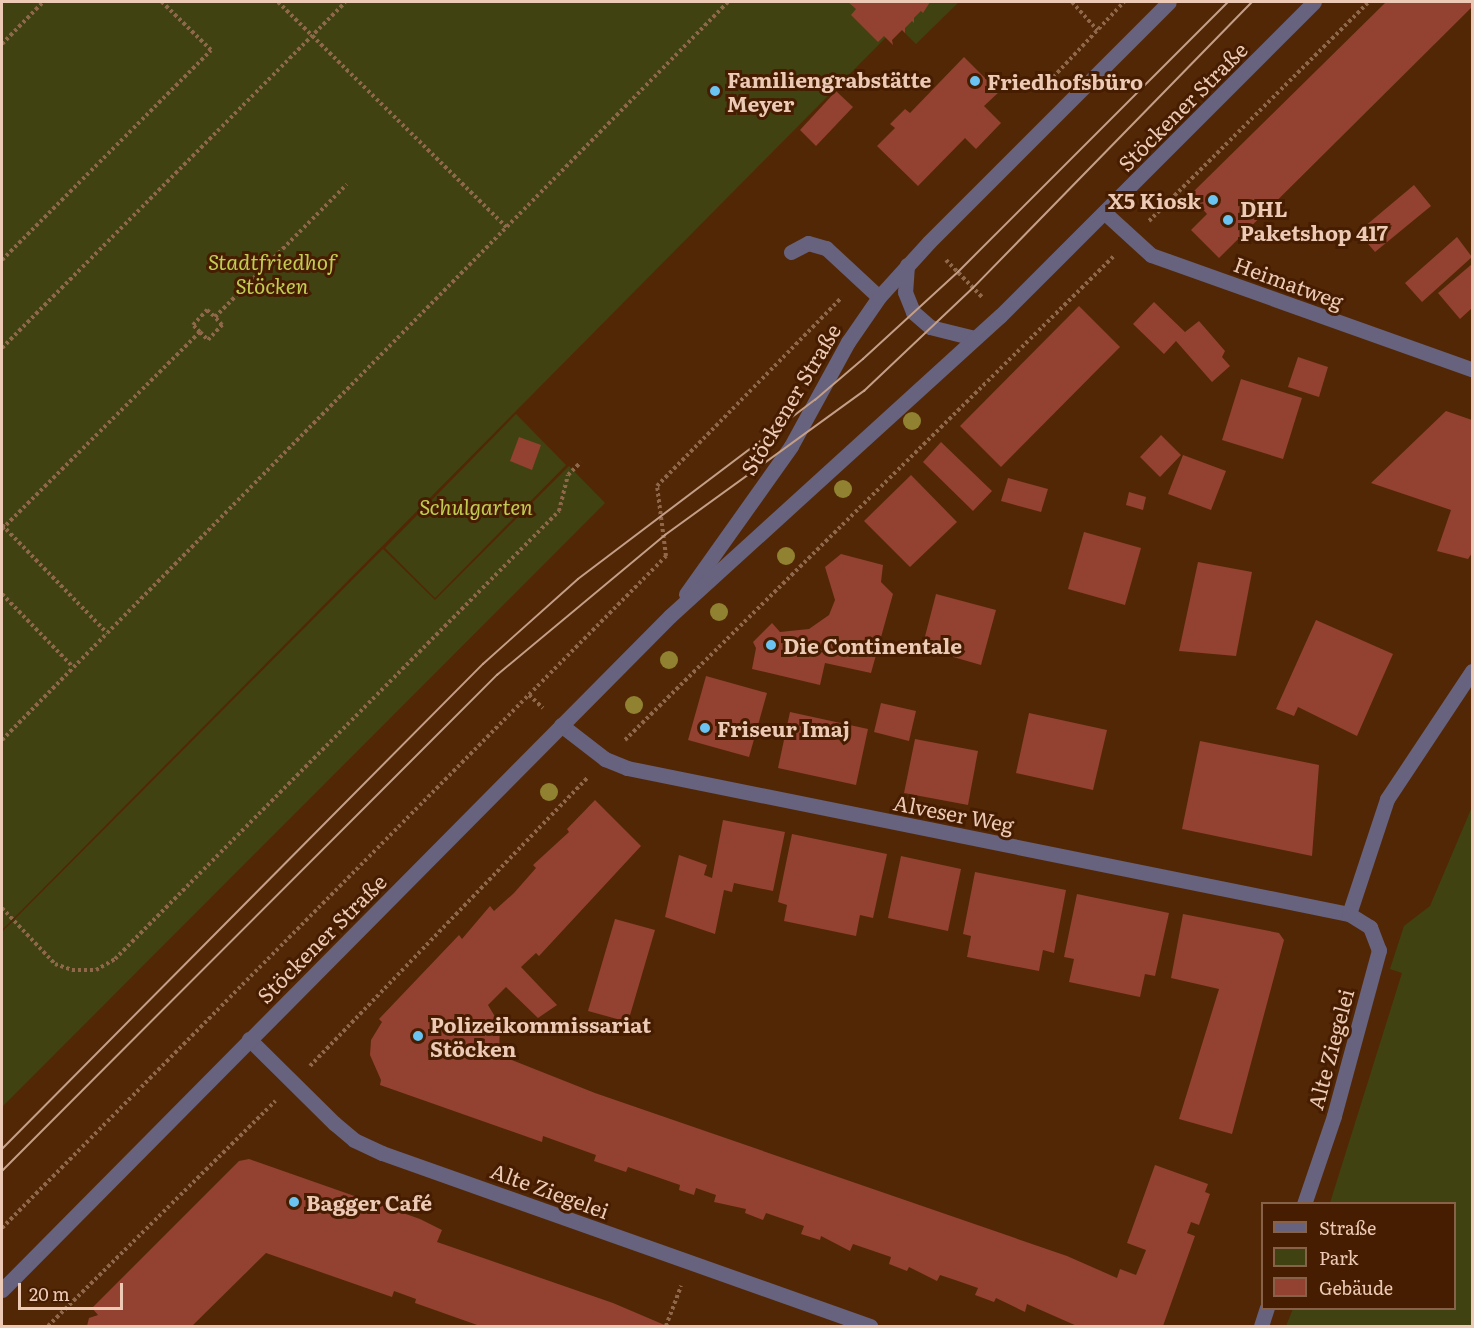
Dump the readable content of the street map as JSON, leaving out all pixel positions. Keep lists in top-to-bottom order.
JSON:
{
  "streets": {
    "street": [
      "Stöckener Straße",
      "Heimatweg",
      "Alveser Weg",
      "Alte Ziegelei"
    ]
  },
  "crossings": [
    ["Stöckener Straße", "Heimatweg"],
    ["Stöckener Straße", "Alveser Weg"],
    ["Stöckener Straße", "Alte Ziegelei"],
    ["Alveser Weg", "Alte Ziegelei"]
  ],
  "parks": ["Stadtfriedhof Stöcken", "Schulgarten"],
  "places": [
    "Friedhofsbüro",
    "Familiengrabstätte Meyer",
    "X5 Kiosk",
    "DHL Paketshop 417",
    "Die Continentale",
    "Friseur Imaj",
    "Polizeikommissariat Stöcken",
    "Bagger Café"
  ],
  "legend": ["Straße", "Park", "Gebäude"],
  "scale_bar": "20 m"
}
